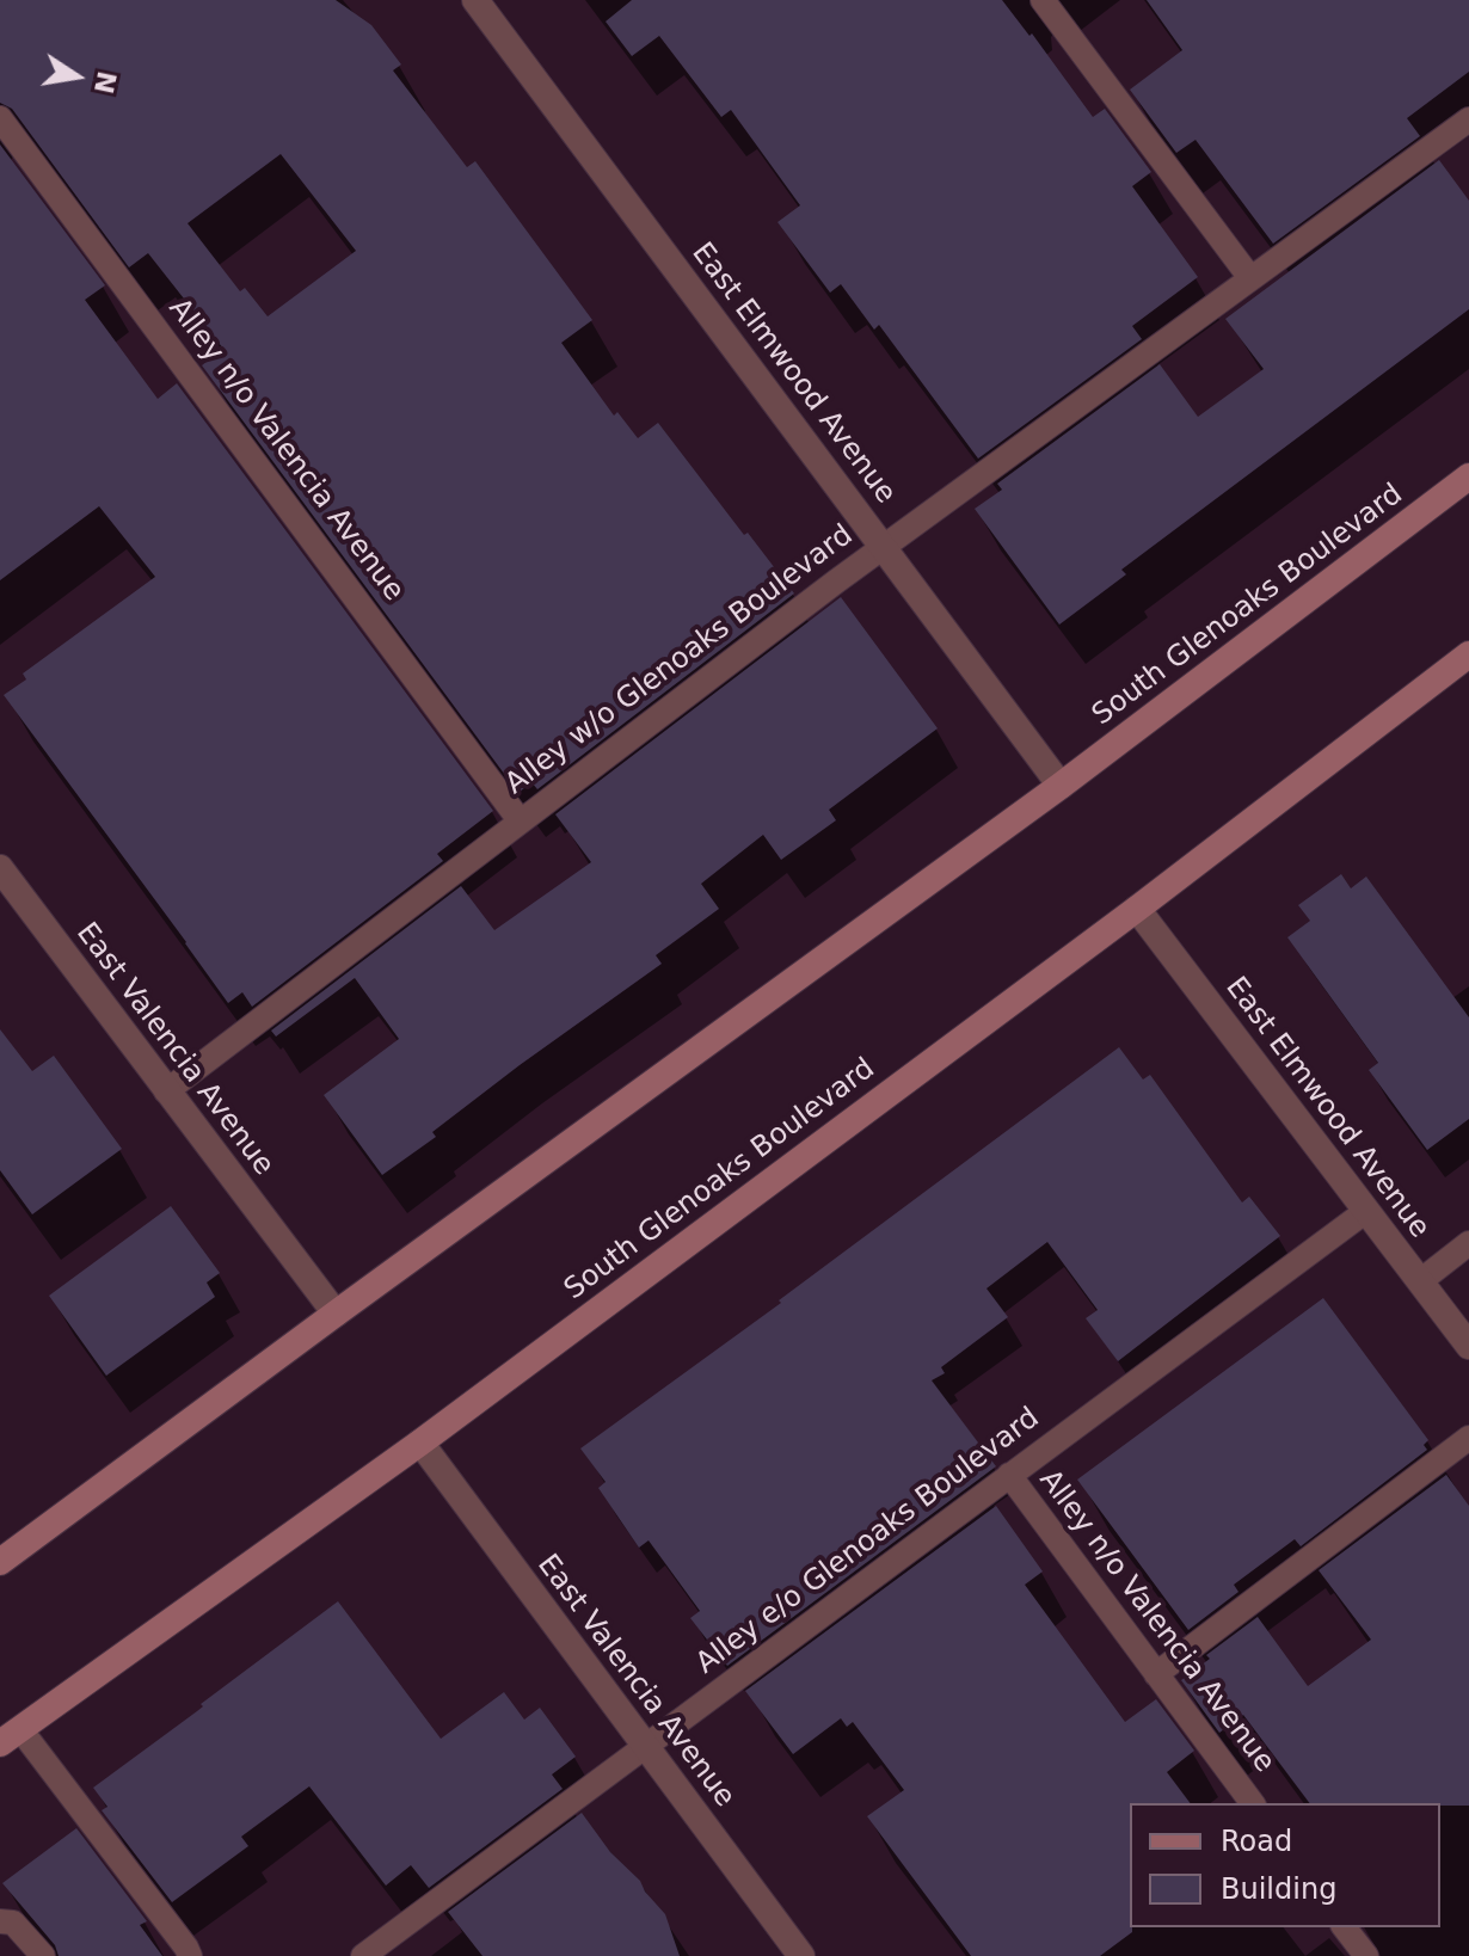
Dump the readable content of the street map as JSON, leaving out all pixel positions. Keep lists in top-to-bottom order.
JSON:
{
  "streets": {
    "main road": ["South Glenoaks Boulevard"],
    "street": ["East Elmwood Avenue", "East Valencia Avenue"],
    "lane": ["Alley n/o Valencia Avenue", "Alley w/o Glenoaks Boulevard", "Alley e/o Glenoaks Boulevard"]
  },
  "crossings": [
    ["East Elmwood Avenue", "South Glenoaks Boulevard"],
    ["East Elmwood Avenue", "Alley w/o Glenoaks Boulevard"],
    ["East Elmwood Avenue", "Alley e/o Glenoaks Boulevard"],
    ["Alley n/o Valencia Avenue", "Alley w/o Glenoaks Boulevard"],
    ["Alley n/o Valencia Avenue", "Alley e/o Glenoaks Boulevard"],
    ["South Glenoaks Boulevard", "East Valencia Avenue"],
    ["Alley w/o Glenoaks Boulevard", "East Valencia Avenue"],
    ["East Valencia Avenue", "Alley e/o Glenoaks Boulevard"]
  ],
  "legend": ["Road", "Building"],
  "north": "right"
}
